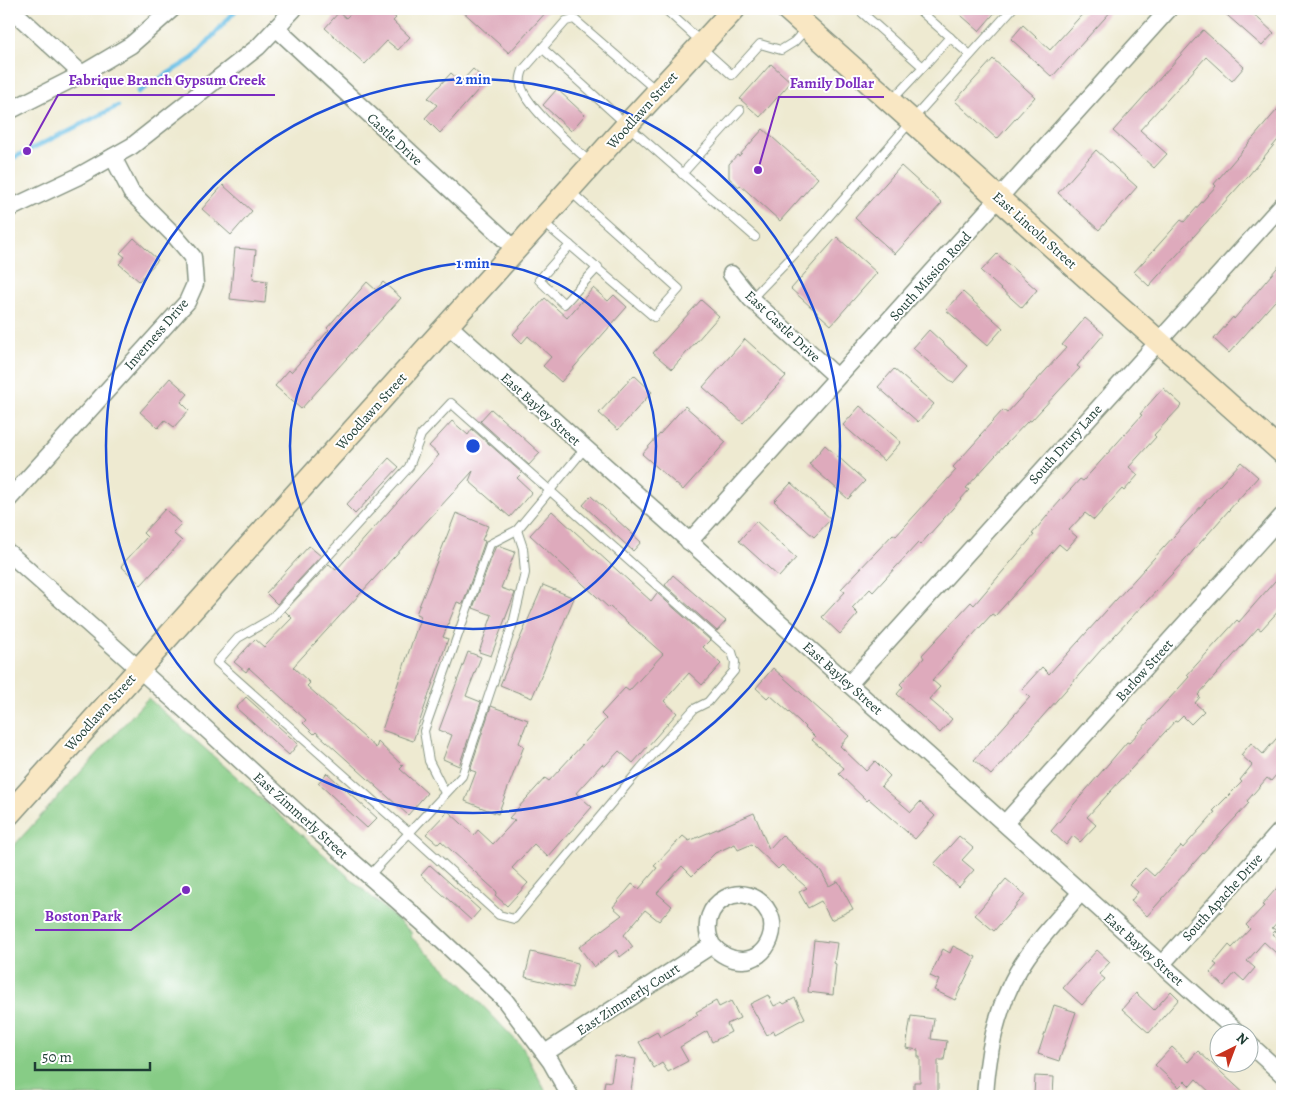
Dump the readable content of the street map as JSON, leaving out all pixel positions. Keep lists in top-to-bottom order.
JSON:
{
  "streets": {
    "street": [
      "Woodlawn Street",
      "Castle Drive",
      "East Lincoln Street",
      "South Mission Road",
      "East Castle Drive",
      "Inverness Drive",
      "East Bayley Street",
      "South Drury Lane",
      "Barlow Street",
      "East Zimmerly Street",
      "South Apache Drive",
      "East Zimmerly Court"
    ]
  },
  "crossings": [
    ["Woodlawn Street", "Castle Drive"],
    ["Woodlawn Street", "East Bayley Street"],
    ["Woodlawn Street", "East Zimmerly Street"],
    ["East Lincoln Street", "South Mission Road"],
    ["East Lincoln Street", "South Drury Lane"],
    ["South Mission Road", "East Castle Drive"],
    ["South Mission Road", "East Bayley Street"],
    ["East Bayley Street", "South Drury Lane"],
    ["East Bayley Street", "Barlow Street"],
    ["East Bayley Street", "South Apache Drive"],
    ["East Zimmerly Street", "East Zimmerly Court"]
  ],
  "places": ["Fabrique Branch Gypsum Creek", "Family Dollar", "Boston Park"],
  "scale_bar": "50 m",
  "north": "top right",
  "rings": ["2 min", "1 min"]
}
